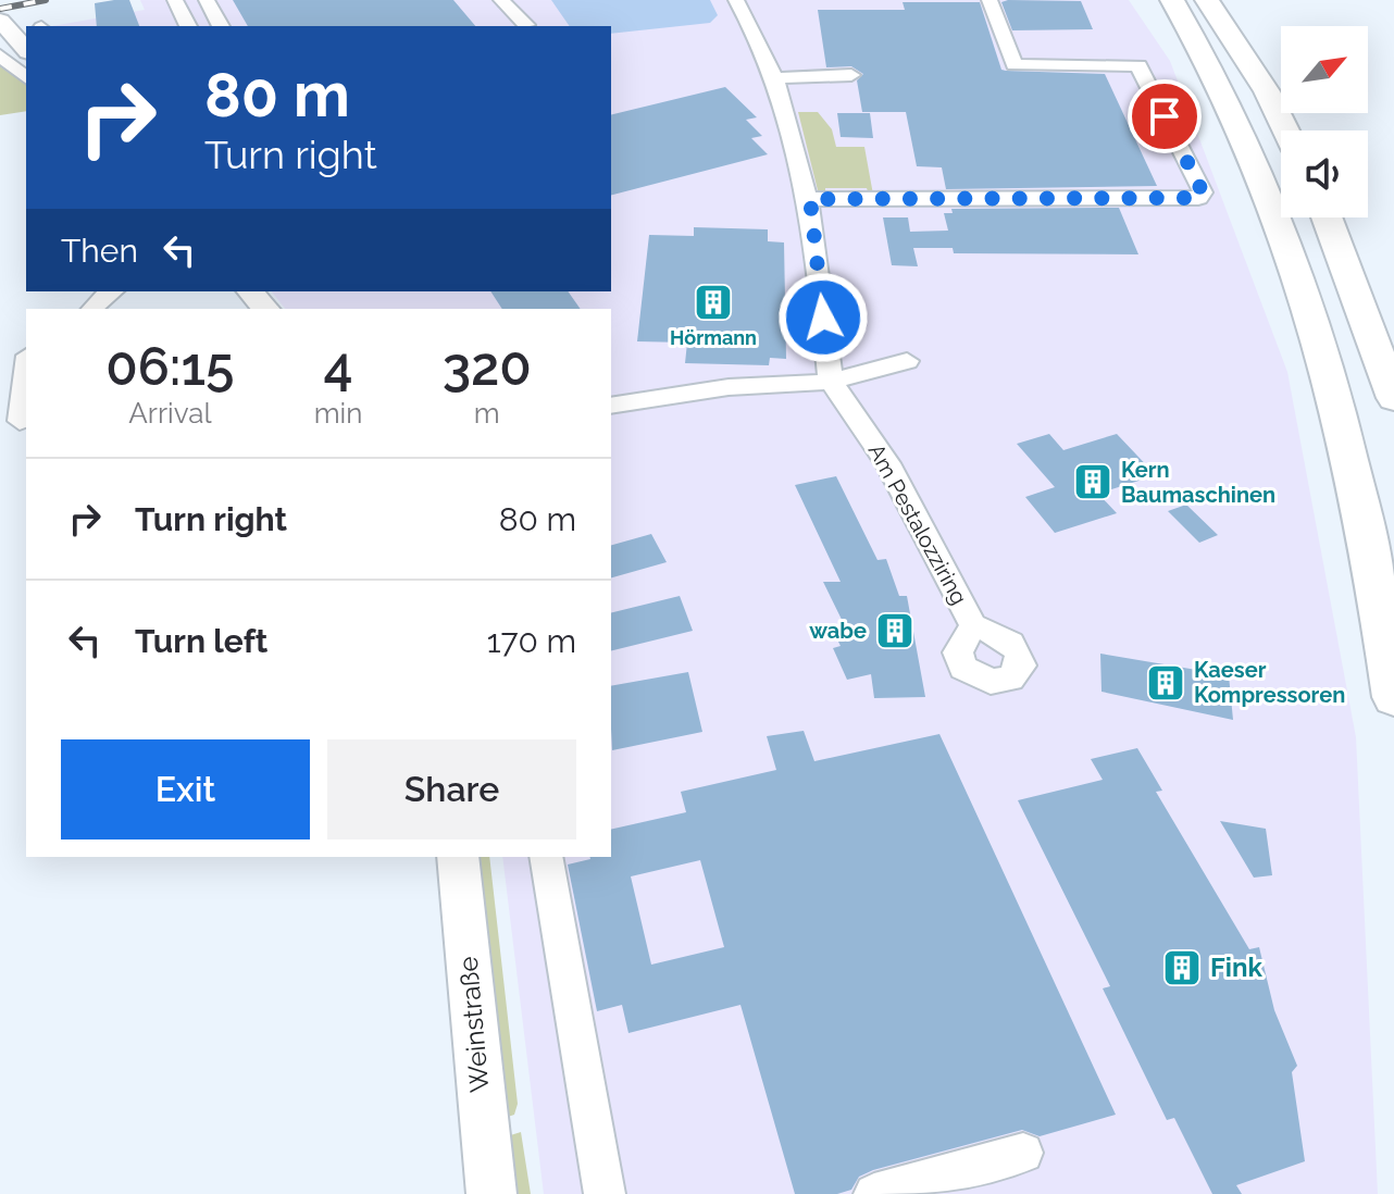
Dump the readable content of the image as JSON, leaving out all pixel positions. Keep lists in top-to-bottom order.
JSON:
{
  "streets": {
    "main road": ["Weinstraße"],
    "street": ["Am Pestalozziring"]
  },
  "places": {
    "building": [
      "Hörmann",
      "Kern Baumaschinen",
      "wabe",
      "Kaeser Kompressoren",
      "Fink"
    ]
  },
  "north": "top right",
  "page": {
    "turn": ["80 m", "Turn right"],
    "then": "Then",
    "eta": [
      "06:15",
      "Arrival",
      "4",
      "min",
      "320",
      "m"
    ],
    "list": [
      {
        "name": "Turn right",
        "value": "80 m"
      },
      {
        "name": "Turn left",
        "value": "170 m"
      }
    ],
    "buttons": ["Exit", "Share"]
  }
}
